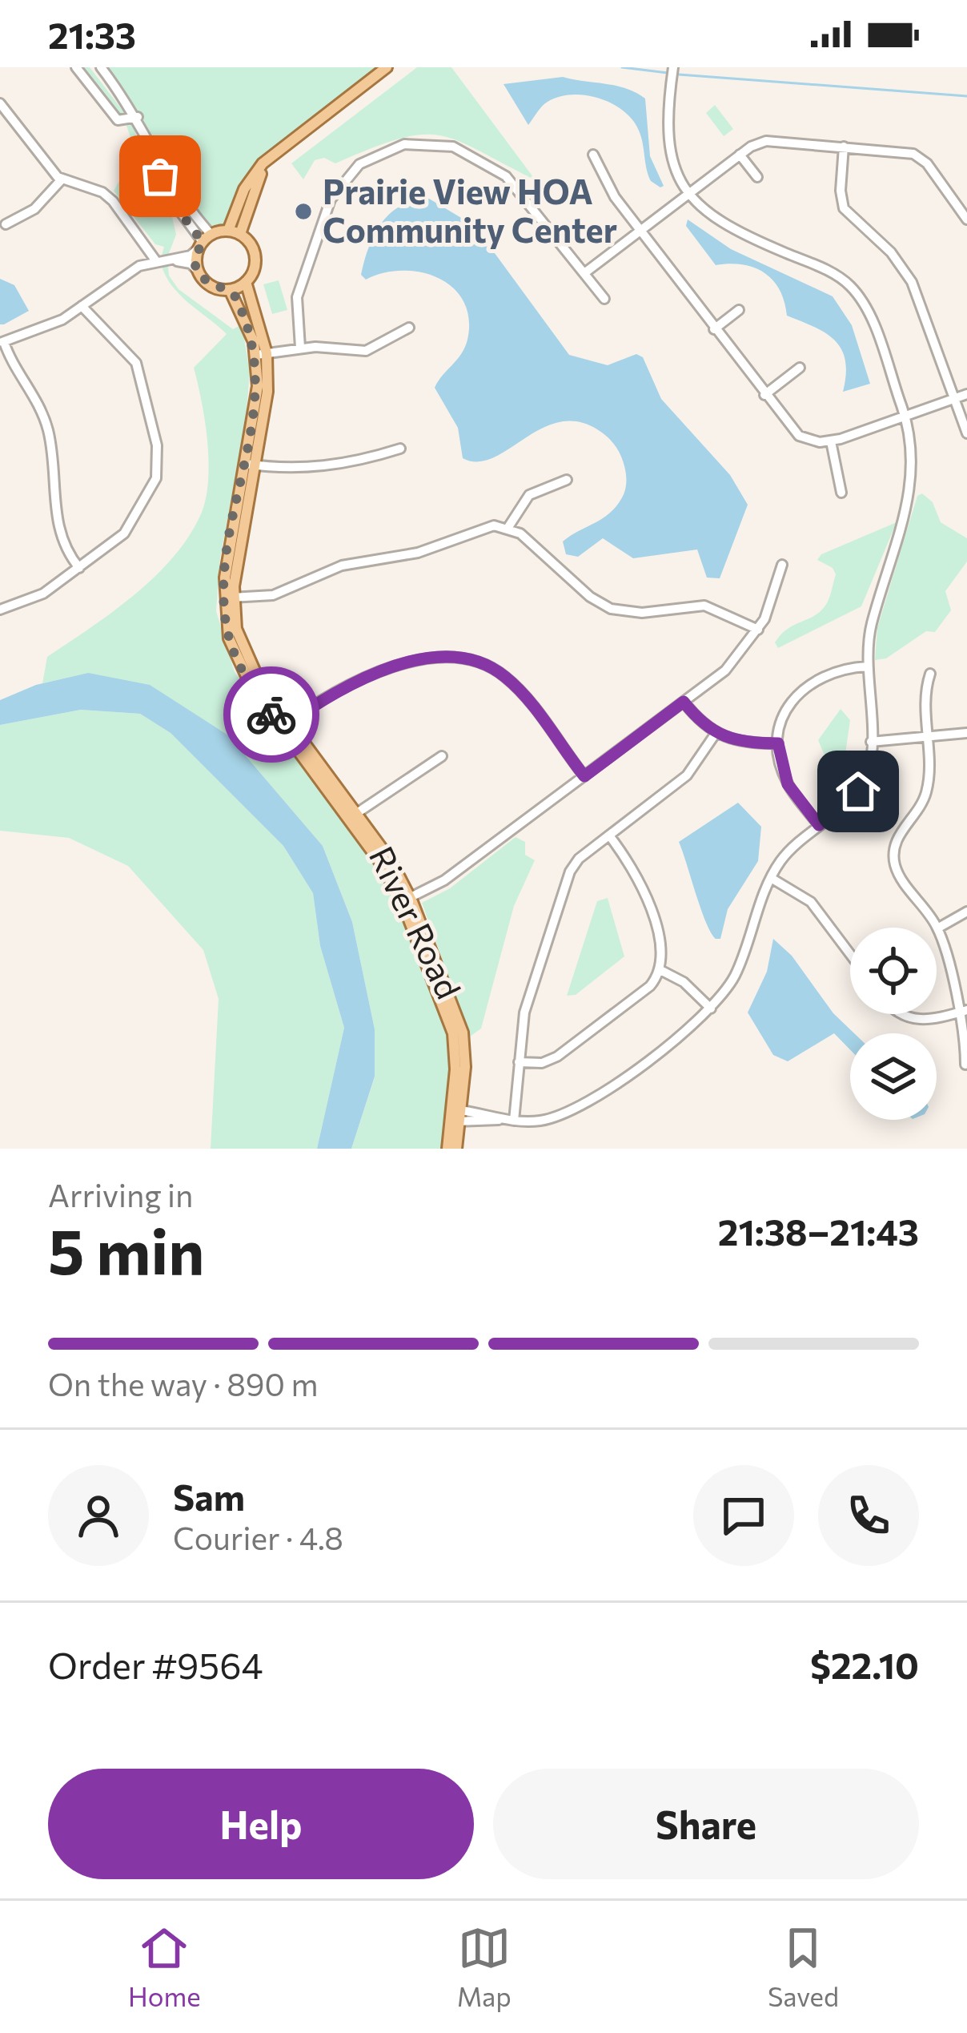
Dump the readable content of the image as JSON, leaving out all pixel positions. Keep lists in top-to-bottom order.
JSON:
{
  "streets": {
    "main road": ["River Road"]
  },
  "places": ["Prairie View HOA Community Center"],
  "page": {
    "status": "21:33",
    "heading": ["5 min", "Arriving in", "21:38–21:43"],
    "panel": [
      "Sam",
      "Courier · 4.8",
      "Order #9564",
      "$22.10"
    ],
    "bar": "On the way · 890 m",
    "buttons": ["Help", "Share"],
    "tabs": ["Home", "Map", "Saved"]
  }
}
